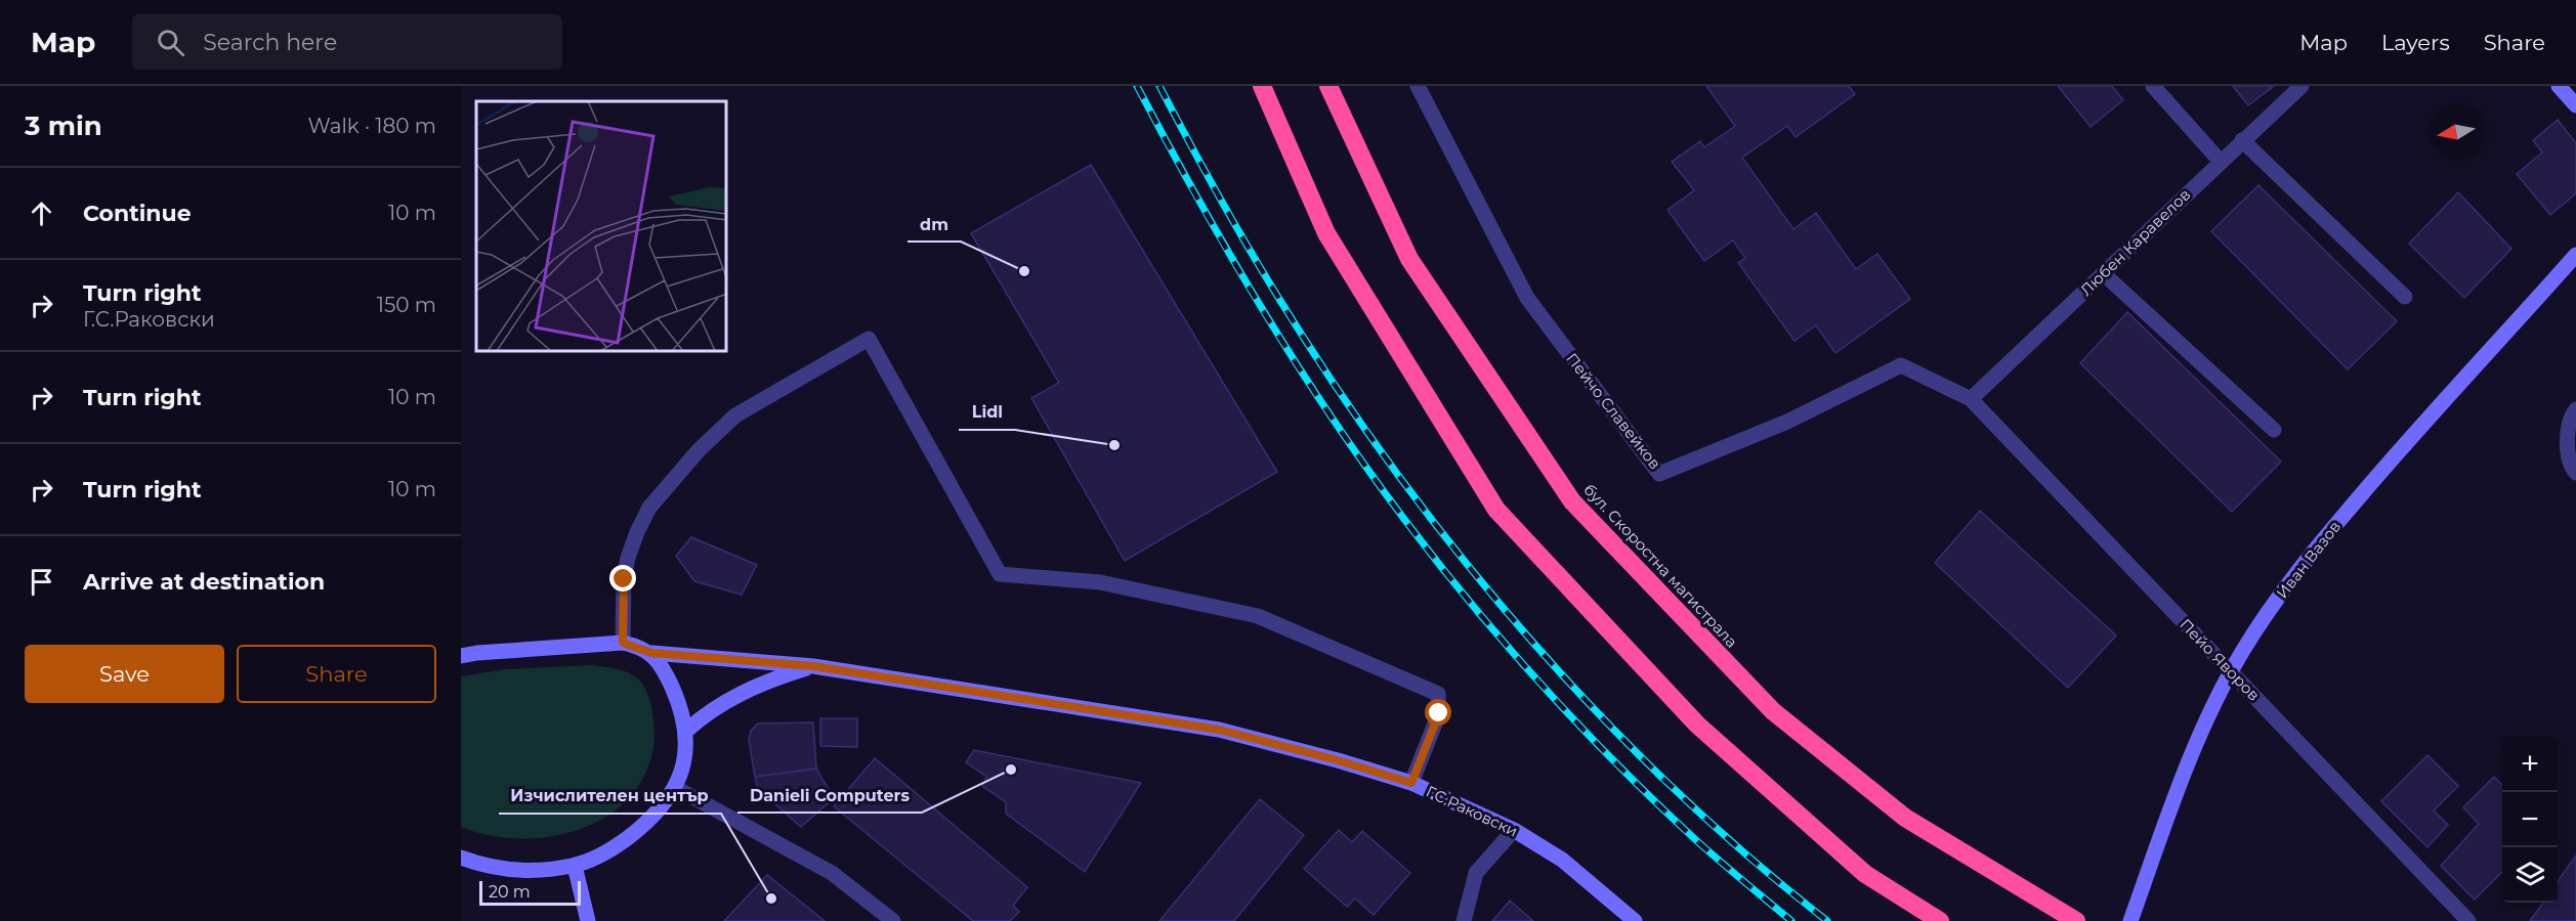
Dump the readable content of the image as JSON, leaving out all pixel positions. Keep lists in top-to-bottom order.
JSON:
{
  "streets": {
    "highway": ["бул. Скоростна магистрала"],
    "main road": ["Иван Вазов", "Г.С.Раковски"],
    "street": ["Любен Каравелов", "Пейчо Славейков", "Пейо Яворов"]
  },
  "crossings": [
    ["Любен Каравелов", "Пейчо Славейков"],
    ["Любен Каравелов", "Пейо Яворов"],
    ["Пейчо Славейков", "Пейо Яворов"]
  ],
  "places": [
    "dm",
    "Lidl",
    "Danieli Computers",
    "Изчислителен център"
  ],
  "scale_bar": "20 m",
  "north": "left",
  "page": {
    "header": "Map",
    "search": "Search here",
    "nav": ["Map", "Layers", "Share"],
    "heading": ["3 min", "Walk · 180 m"],
    "list": [
      ["Continue", "10 m"],
      ["Turn right", "Г.С.Раковски", "150 m"],
      ["Turn right", "10 m"],
      ["Turn right", "10 m"],
      "Arrive at destination"
    ],
    "buttons": ["Save", "Share"],
    "map_buttons": ["+", "−"],
    "scale": "20 m"
  }
}
